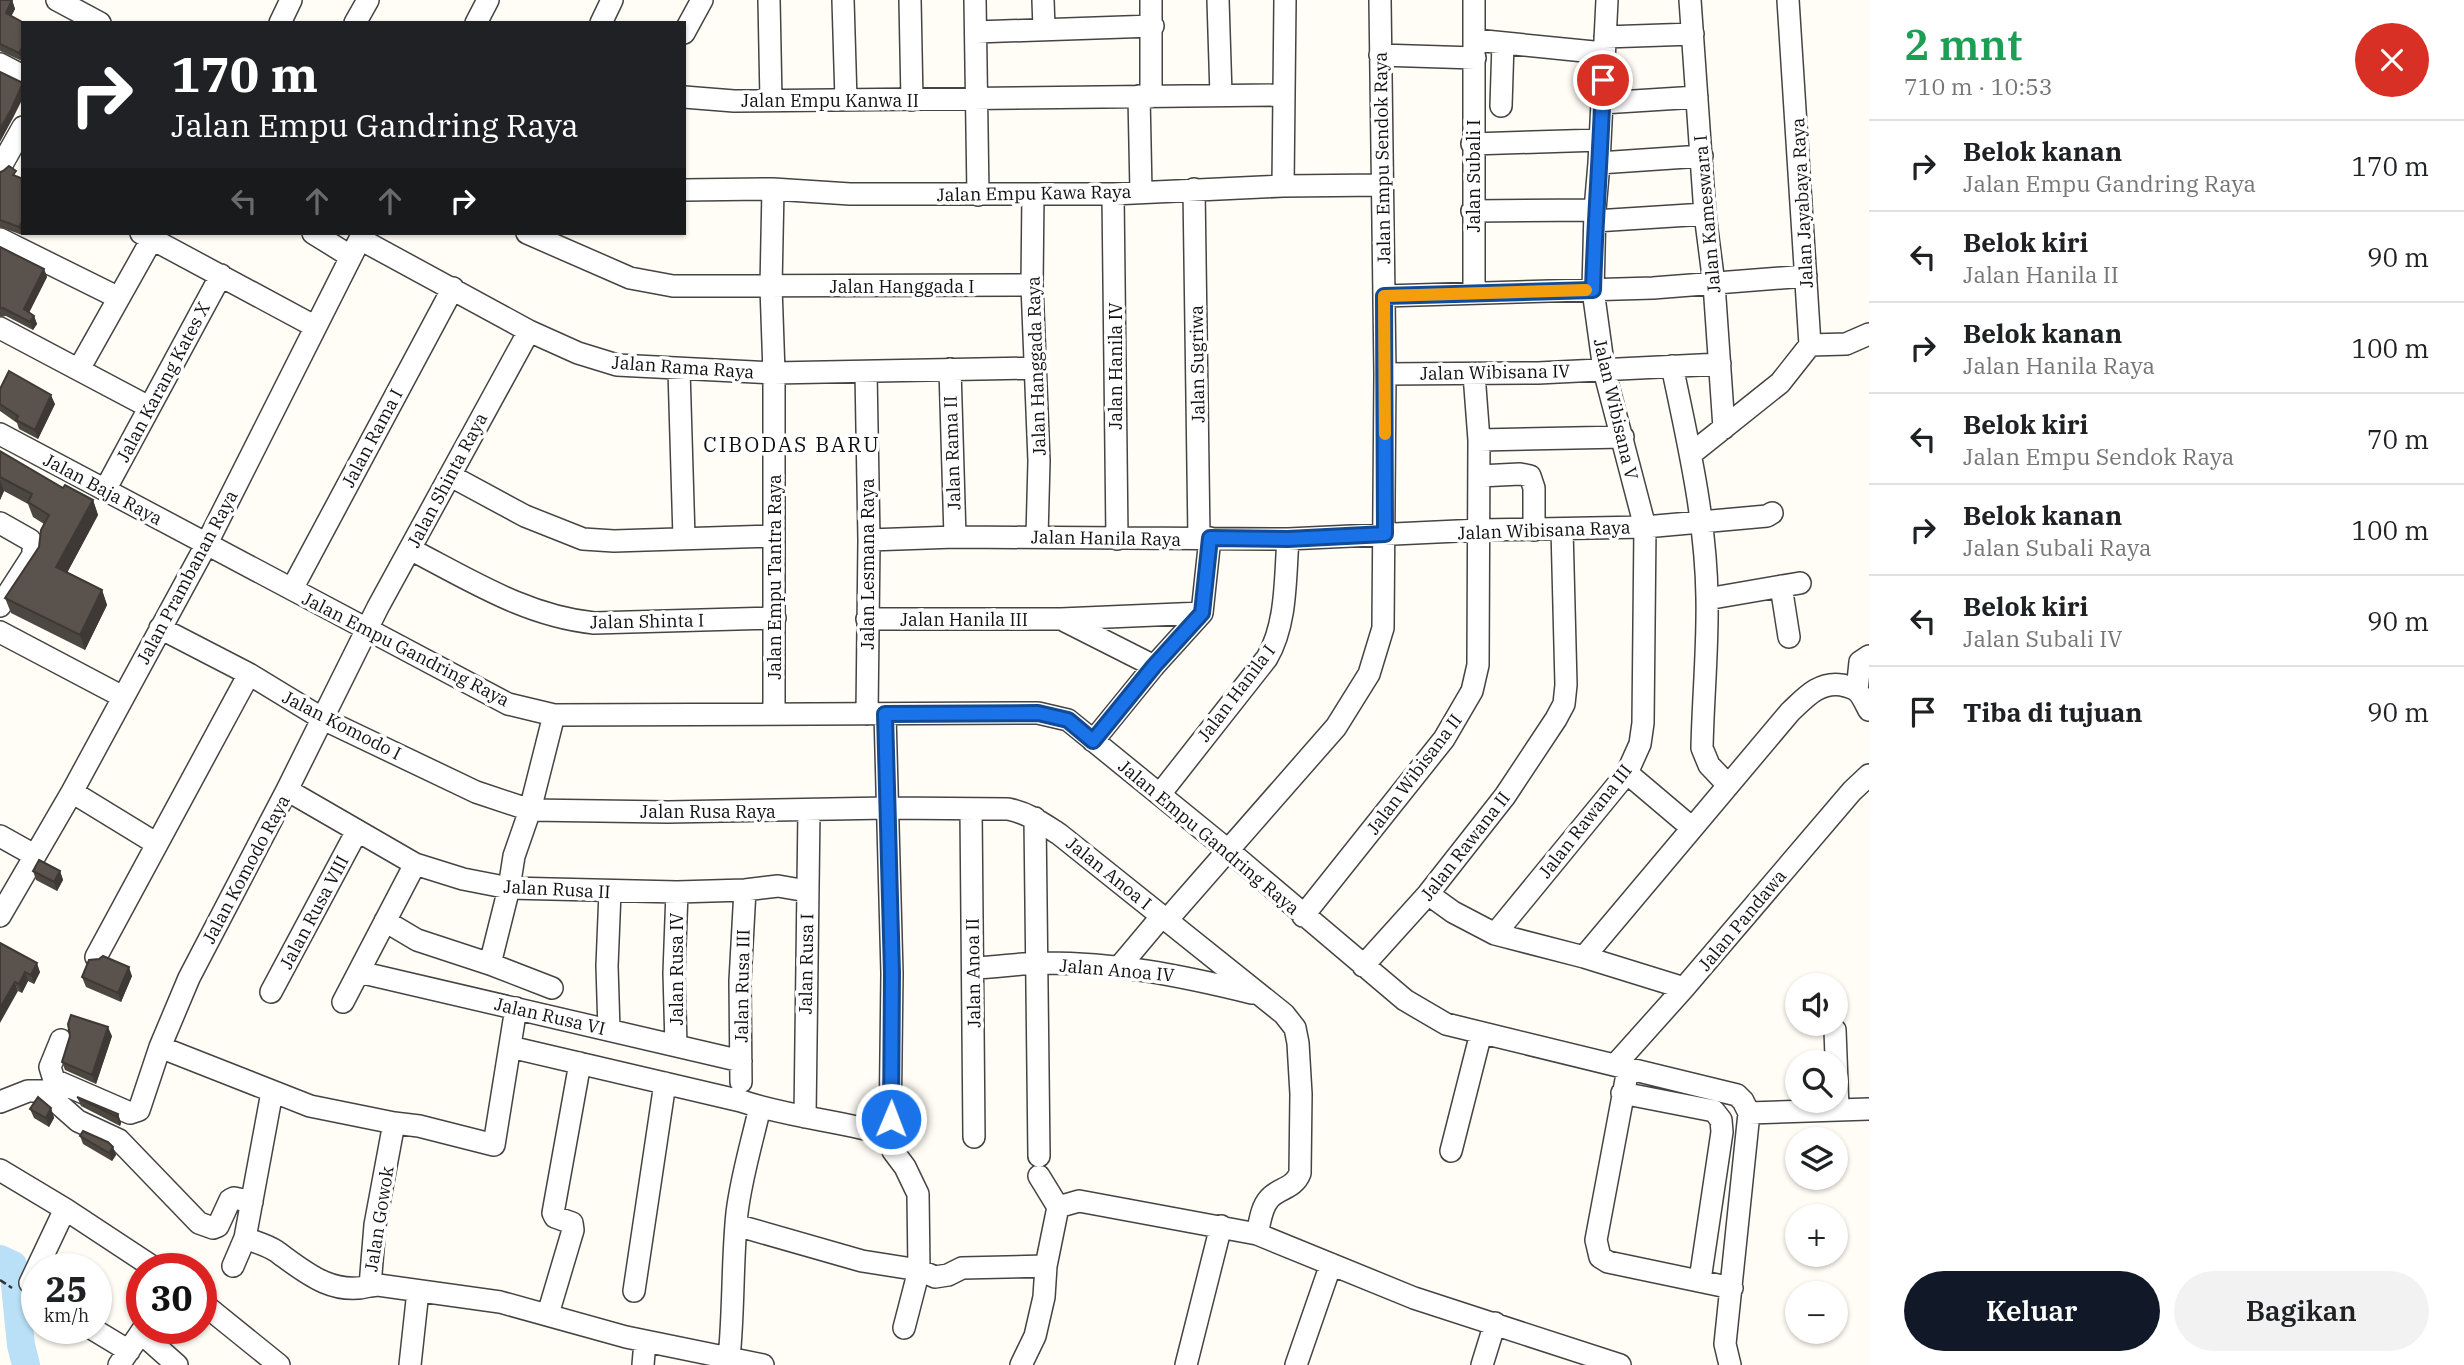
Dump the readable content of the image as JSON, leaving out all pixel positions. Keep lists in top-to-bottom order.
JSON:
{
  "streets": {
    "street": [
      "Jalan Empu Kanwa II",
      "Jalan Empu Sendok Raya",
      "Jalan Subali I",
      "Jalan Empu Kawa Raya",
      "Jalan Jayabaya Raya",
      "Jalan Kameswara I",
      "Jalan Hanggada I",
      "Jalan Sugriwa",
      "Jalan Hanggada Raya",
      "Jalan Hanila IV",
      "Jalan Rama Raya",
      "Jalan Wibisana IV",
      "Jalan Karang Kates X",
      "Jalan Wibisana V",
      "Jalan Rama I",
      "Jalan Rama II",
      "Jalan Shinta Raya",
      "Jalan Baja Raya",
      "Jalan Wibisana Raya",
      "Jalan Hanila Raya",
      "Jalan Lesmana Raya",
      "Jalan Prambanan Raya",
      "Jalan Empu Tantra Raya",
      "Jalan Hanila III",
      "Jalan Shinta I",
      "Jalan Empu Gandring Raya",
      "Jalan Hanila I",
      "Jalan Komodo I",
      "Jalan Wibisana II",
      "Jalan Rusa Raya",
      "Jalan Rawana III",
      "Jalan Rawana II",
      "Jalan Komodo Raya",
      "Jalan Anoa I",
      "Jalan Rusa II",
      "Jalan Rusa VIII",
      "Jalan Pandawa",
      "Jalan Rusa I",
      "Jalan Rusa IV",
      "Jalan Anoa IV",
      "Jalan Anoa II",
      "Jalan Rusa III",
      "Jalan Rusa VI",
      "Jalan Gowok"
    ]
  },
  "crossings": [
    ["Jalan Empu Sendok Raya", "Jalan Empu Kawa Raya"],
    ["Jalan Empu Sendok Raya", "Jalan Wibisana IV"],
    ["Jalan Empu Sendok Raya", "Jalan Wibisana Raya"],
    ["Jalan Empu Sendok Raya", "Jalan Hanila Raya"],
    ["Jalan Empu Sendok Raya", "Jalan Empu Gandring Raya"],
    ["Jalan Empu Sendok Raya", "Jalan Anoa I"],
    ["Jalan Empu Sendok Raya", "Jalan Anoa IV"],
    ["Jalan Empu Kawa Raya", "Jalan Sugriwa"],
    ["Jalan Empu Kawa Raya", "Jalan Hanggada Raya"],
    ["Jalan Empu Kawa Raya", "Jalan Hanila IV"],
    ["Jalan Empu Kawa Raya", "Jalan Empu Tantra Raya"],
    ["Jalan Kameswara I", "Jalan Wibisana IV"],
    ["Jalan Hanggada I", "Jalan Hanggada Raya"],
    ["Jalan Hanggada I", "Jalan Empu Tantra Raya"],
    ["Jalan Sugriwa", "Jalan Hanila Raya"],
    ["Jalan Sugriwa", "Jalan Hanila III"],
    ["Jalan Hanggada Raya", "Jalan Rama Raya"],
    ["Jalan Hanggada Raya", "Jalan Hanila Raya"],
    ["Jalan Hanila IV", "Jalan Hanila Raya"],
    ["Jalan Rama Raya", "Jalan Rama I"],
    ["Jalan Rama Raya", "Jalan Rama II"],
    ["Jalan Rama Raya", "Jalan Shinta Raya"],
    ["Jalan Rama Raya", "Jalan Lesmana Raya"],
    ["Jalan Rama Raya", "Jalan Prambanan Raya"],
    ["Jalan Rama Raya", "Jalan Empu Tantra Raya"],
    ["Jalan Wibisana IV", "Jalan Wibisana V"],
    ["Jalan Wibisana IV", "Jalan Wibisana II"],
    ["Jalan Karang Kates X", "Jalan Baja Raya"],
    ["Jalan Wibisana V", "Jalan Wibisana Raya"],
    ["Jalan Wibisana V", "Jalan Rawana III"],
    ["Jalan Rama I", "Jalan Empu Gandring Raya"],
    ["Jalan Rama II", "Jalan Hanila Raya"],
    ["Jalan Shinta Raya", "Jalan Shinta I"],
    ["Jalan Shinta Raya", "Jalan Empu Gandring Raya"],
    ["Jalan Shinta Raya", "Jalan Komodo Raya"],
    ["Jalan Baja Raya", "Jalan Prambanan Raya"],
    ["Jalan Baja Raya", "Jalan Empu Gandring Raya"],
    ["Jalan Wibisana Raya", "Jalan Hanila Raya"],
    ["Jalan Wibisana Raya", "Jalan Wibisana II"],
    ["Jalan Wibisana Raya", "Jalan Rawana III"],
    ["Jalan Wibisana Raya", "Jalan Rawana II"],
    ["Jalan Hanila Raya", "Jalan Lesmana Raya"],
    ["Jalan Hanila Raya", "Jalan Hanila I"],
    ["Jalan Lesmana Raya", "Jalan Hanila III"],
    ["Jalan Lesmana Raya", "Jalan Empu Gandring Raya"],
    ["Jalan Lesmana Raya", "Jalan Rusa Raya"],
    ["Jalan Lesmana Raya", "Jalan Anoa I"],
    ["Jalan Prambanan Raya", "Jalan Empu Gandring Raya"],
    ["Jalan Prambanan Raya", "Jalan Komodo I"],
    ["Jalan Empu Tantra Raya", "Jalan Shinta I"],
    ["Jalan Empu Tantra Raya", "Jalan Empu Gandring Raya"],
    ["Jalan Empu Gandring Raya", "Jalan Hanila I"],
    ["Jalan Empu Gandring Raya", "Jalan Wibisana II"],
    ["Jalan Empu Gandring Raya", "Jalan Rawana II"],
    ["Jalan Empu Gandring Raya", "Jalan Komodo Raya"],
    ["Jalan Empu Gandring Raya", "Jalan Pandawa"],
    ["Jalan Komodo I", "Jalan Rusa Raya"],
    ["Jalan Komodo I", "Jalan Komodo Raya"],
    ["Jalan Rusa Raya", "Jalan Anoa I"],
    ["Jalan Rusa Raya", "Jalan Rusa I"],
    ["Jalan Komodo Raya", "Jalan Rusa II"],
    ["Jalan Anoa I", "Jalan Anoa IV"],
    ["Jalan Anoa I", "Jalan Anoa II"],
    ["Jalan Rusa II", "Jalan Rusa VIII"],
    ["Jalan Rusa II", "Jalan Rusa I"],
    ["Jalan Rusa II", "Jalan Rusa IV"],
    ["Jalan Rusa II", "Jalan Rusa III"],
    ["Jalan Rusa IV", "Jalan Rusa VI"],
    ["Jalan Anoa IV", "Jalan Anoa II"],
    ["Jalan Rusa III", "Jalan Rusa VI"]
  ],
  "districts": ["CIBODAS BARU"],
  "page": {
    "heading": ["2 mnt", "710 m · 10:53"],
    "turn": ["170 m", "Jalan Empu Gandring Raya"],
    "list": [
      {
        "name": "Belok kanan",
        "note": "Jalan Empu Gandring Raya",
        "value": "170 m"
      },
      {
        "name": "Belok kiri",
        "note": "Jalan Hanila II",
        "value": "90 m"
      },
      {
        "name": "Belok kanan",
        "note": "Jalan Hanila Raya",
        "value": "100 m"
      },
      {
        "name": "Belok kiri",
        "note": "Jalan Empu Sendok Raya",
        "value": "70 m"
      },
      {
        "name": "Belok kanan",
        "note": "Jalan Subali Raya",
        "value": "100 m"
      },
      {
        "name": "Belok kiri",
        "note": "Jalan Subali IV",
        "value": "90 m"
      },
      {
        "name": "Tiba di tujuan",
        "value": "90 m"
      }
    ],
    "map_buttons": ["+", "−"],
    "speed": "25 km/h",
    "limit": "30",
    "buttons": ["Keluar", "Bagikan"]
  }
}
